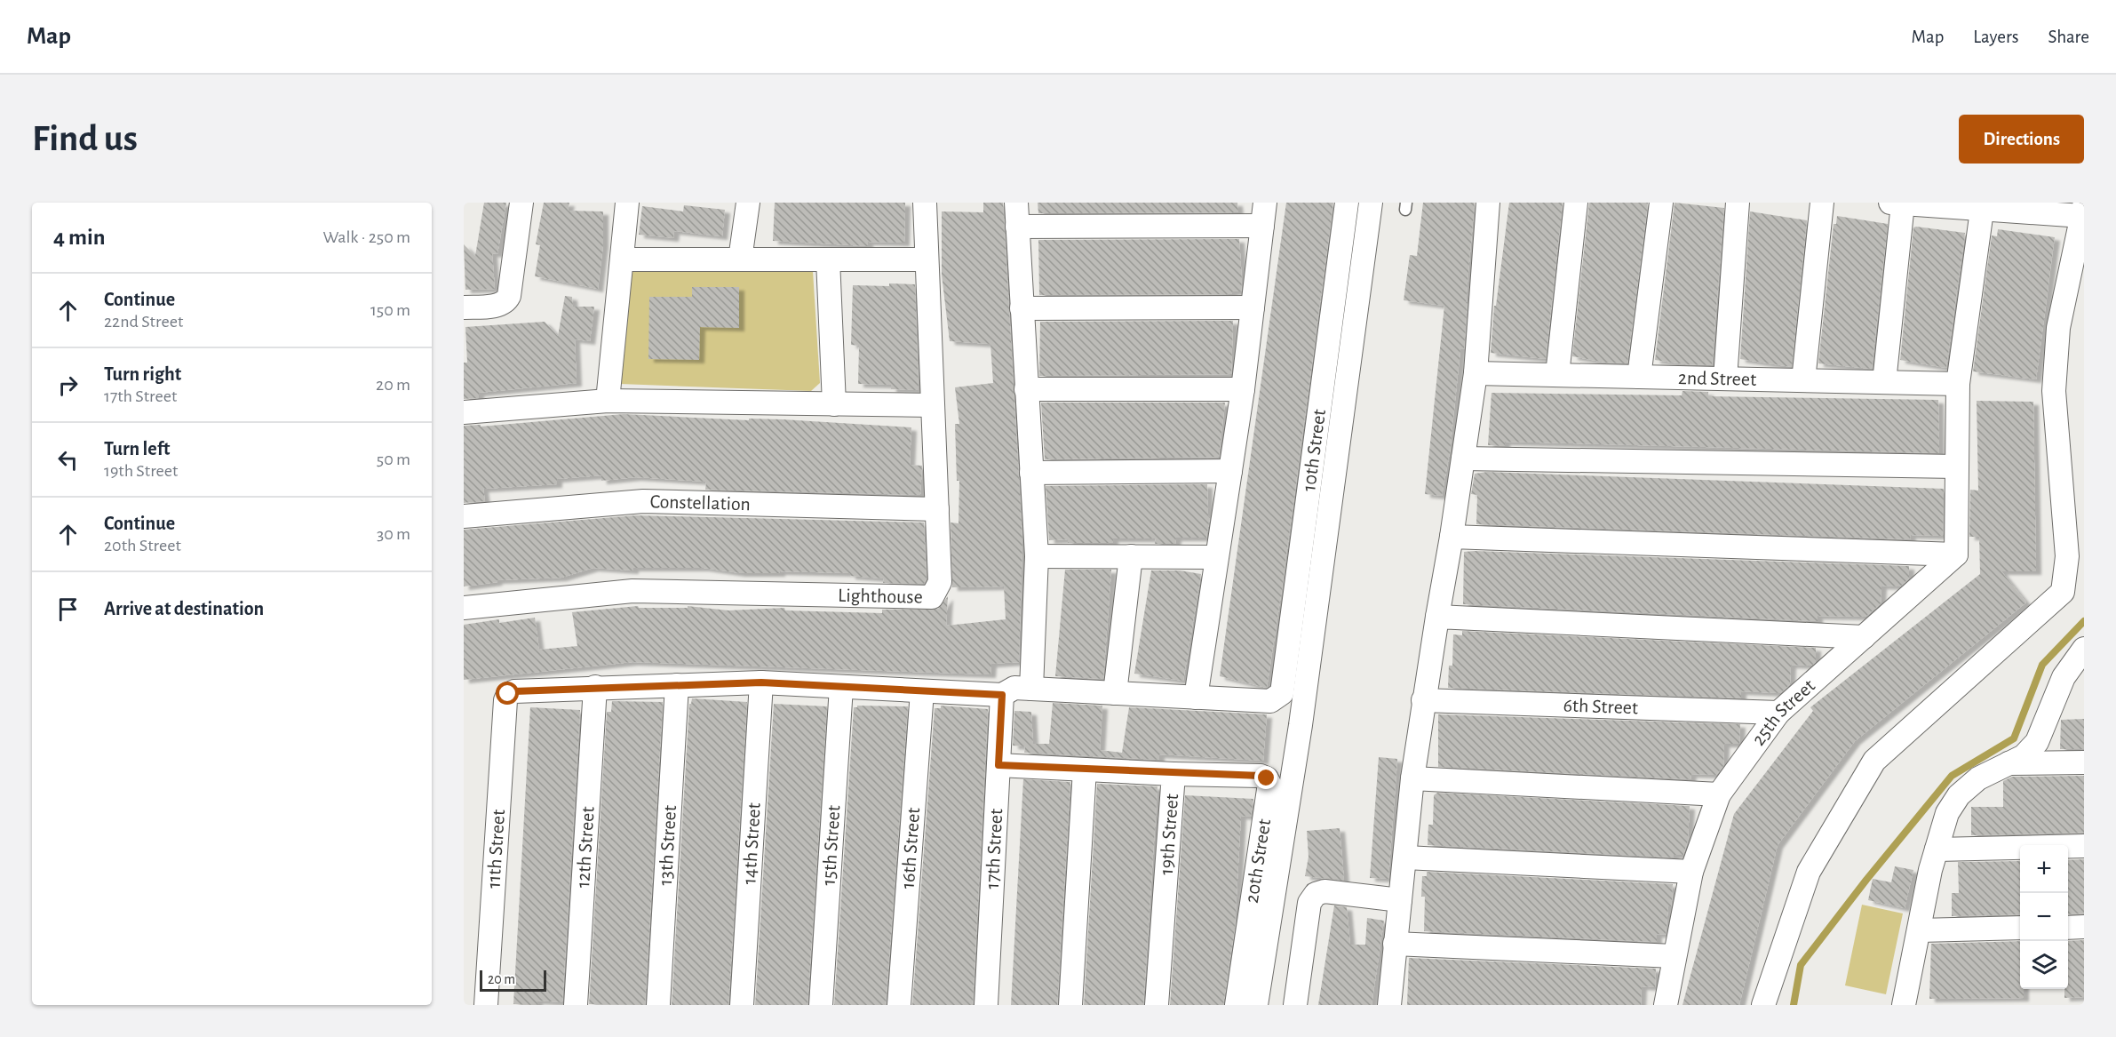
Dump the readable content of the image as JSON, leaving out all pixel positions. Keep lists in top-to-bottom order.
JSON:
{
  "streets": {
    "street": [
      "2nd Street",
      "10th Street",
      "Constellation",
      "Lighthouse",
      "6th Street",
      "25th Street",
      "19th Street",
      "14th Street",
      "13th Street",
      "12th Street",
      "15th Street",
      "16th Street",
      "11th Street",
      "17th Street",
      "20th Street"
    ]
  },
  "crossings": [
    ["Constellation", "Lighthouse"],
    ["6th Street", "25th Street"],
    ["19th Street", "17th Street"],
    ["19th Street", "20th Street"],
    ["12th Street", "11th Street"]
  ],
  "scale_bar": "20 m",
  "page": {
    "header": "Map",
    "nav": ["Map", "Layers", "Share"],
    "buttons": "Directions",
    "title": "Find us",
    "heading": ["4 min", "Walk · 250 m"],
    "list": [
      ["Continue", "22nd Street", "150 m"],
      ["Turn right", "17th Street", "20 m"],
      ["Turn left", "19th Street", "50 m"],
      ["Continue", "20th Street", "30 m"],
      "Arrive at destination"
    ],
    "map_buttons": ["+", "−"],
    "scale": "20 m"
  }
}
